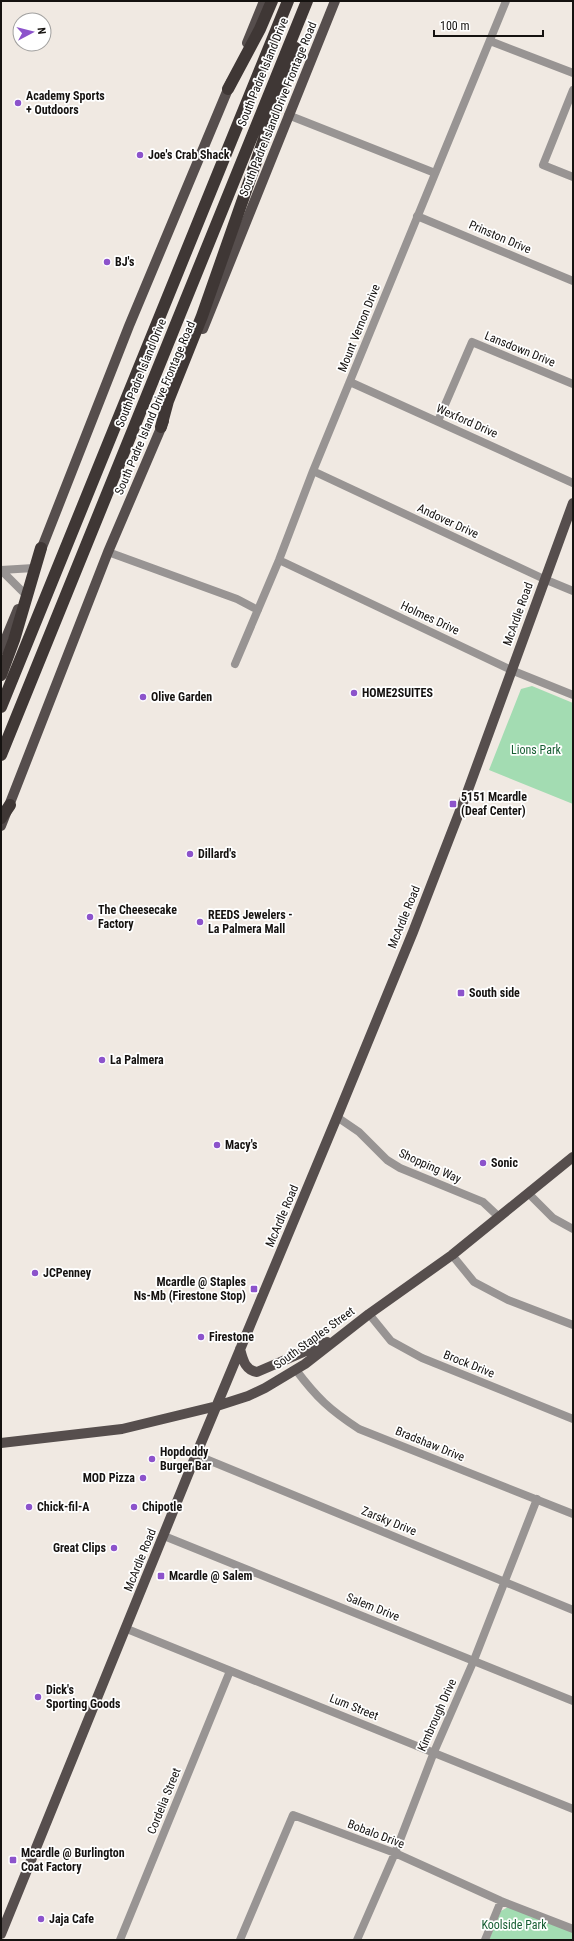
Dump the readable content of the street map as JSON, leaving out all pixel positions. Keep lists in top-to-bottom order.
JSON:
{
  "streets": {
    "highway": ["South Padre Island Drive"],
    "main road": ["South Padre Island Drive Frontage Road", "McArdle Road", "South Staples Street"],
    "street": [
      "Prinston Drive",
      "Mount Vernon Drive",
      "Lansdown Drive",
      "Wexford Drive",
      "Andover Drive",
      "Holmes Drive",
      "Shopping Way",
      "Brock Drive",
      "Bradshaw Drive",
      "Zarsky Drive",
      "Salem Drive",
      "Lum Street",
      "Kimbrough Drive",
      "Cordelia Street",
      "Bobalo Drive"
    ]
  },
  "crossings": [
    ["Prinston Drive", "Mount Vernon Drive"],
    ["Mount Vernon Drive", "Wexford Drive"],
    ["Mount Vernon Drive", "Andover Drive"],
    ["Mount Vernon Drive", "Holmes Drive"],
    ["Lansdown Drive", "Wexford Drive"],
    ["Andover Drive", "McArdle Road"],
    ["McArdle Road", "Holmes Drive"],
    ["McArdle Road", "Shopping Way"],
    ["McArdle Road", "South Staples Street"],
    ["McArdle Road", "Zarsky Drive"],
    ["McArdle Road", "Salem Drive"],
    ["McArdle Road", "Lum Street"],
    ["Shopping Way", "South Staples Street"],
    ["South Staples Street", "Brock Drive"],
    ["South Staples Street", "Bradshaw Drive"],
    ["Bradshaw Drive", "Kimbrough Drive"],
    ["Zarsky Drive", "Kimbrough Drive"],
    ["Salem Drive", "Kimbrough Drive"],
    ["Lum Street", "Kimbrough Drive"],
    ["Lum Street", "Cordelia Street"],
    ["Kimbrough Drive", "Bobalo Drive"]
  ],
  "parks": ["Lions Park", "Koolside Park"],
  "places": {
    "other": [
      "Academy Sports + Outdoors",
      "Joe's Crab Shack",
      "BJ's",
      "HOME2SUITES",
      "Olive Garden",
      "Dillard's",
      "The Cheesecake Factory",
      "REEDS Jewelers - La Palmera Mall",
      "La Palmera",
      "Macy's",
      "Sonic",
      "JCPenney",
      "Firestone",
      "Hopdoddy Burger Bar",
      "MOD Pizza",
      "Chick-fil-A",
      "Chipotle",
      "Great Clips",
      "Dick's Sporting Goods",
      "Jaja Cafe"
    ],
    "transit": [
      "5151 Mcardle (Deaf Center)",
      "South side",
      "Mcardle @ Staples Ns-Mb (Firestone Stop)",
      "Mcardle @ Salem",
      "Mcardle @ Burlington Coat Factory"
    ]
  },
  "scale_bar": "100 m",
  "north": "right"
}
